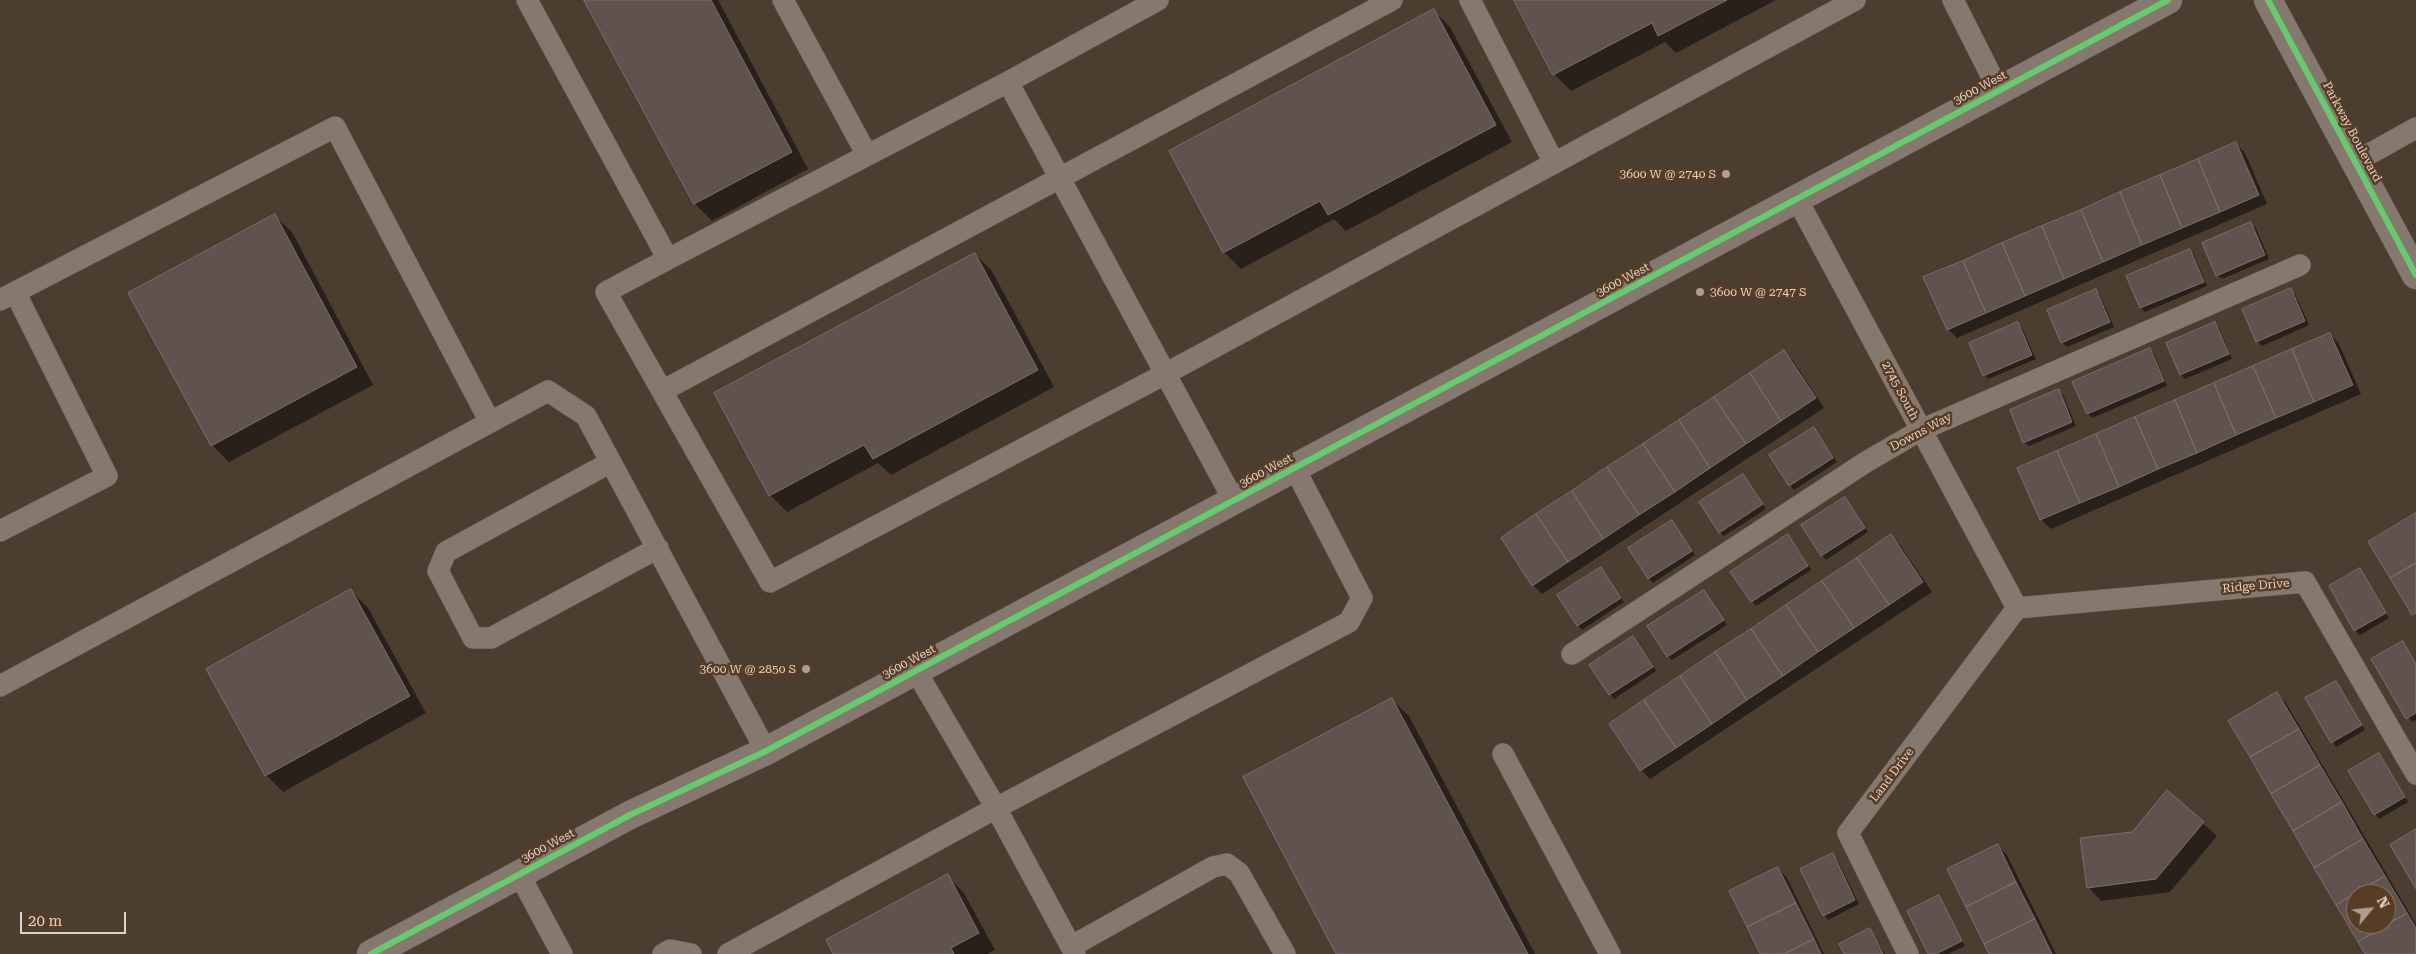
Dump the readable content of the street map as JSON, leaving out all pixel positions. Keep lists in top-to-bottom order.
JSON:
{
  "streets": {
    "street": ["3600 West", "Parkway Boulevard"],
    "lane": [
      "2745 South",
      "Downs Way",
      "Ridge Drive",
      "Land Drive"
    ]
  },
  "crossings": [
    ["3600 West", "2745 South"],
    ["2745 South", "Downs Way"],
    ["2745 South", "Ridge Drive"],
    ["2745 South", "Land Drive"],
    ["Ridge Drive", "Land Drive"]
  ],
  "places": ["3600 W @ 2740 S", "3600 W @ 2747 S", "3600 W @ 2850 S"],
  "scale_bar": "20 m",
  "north": "top right"
}
